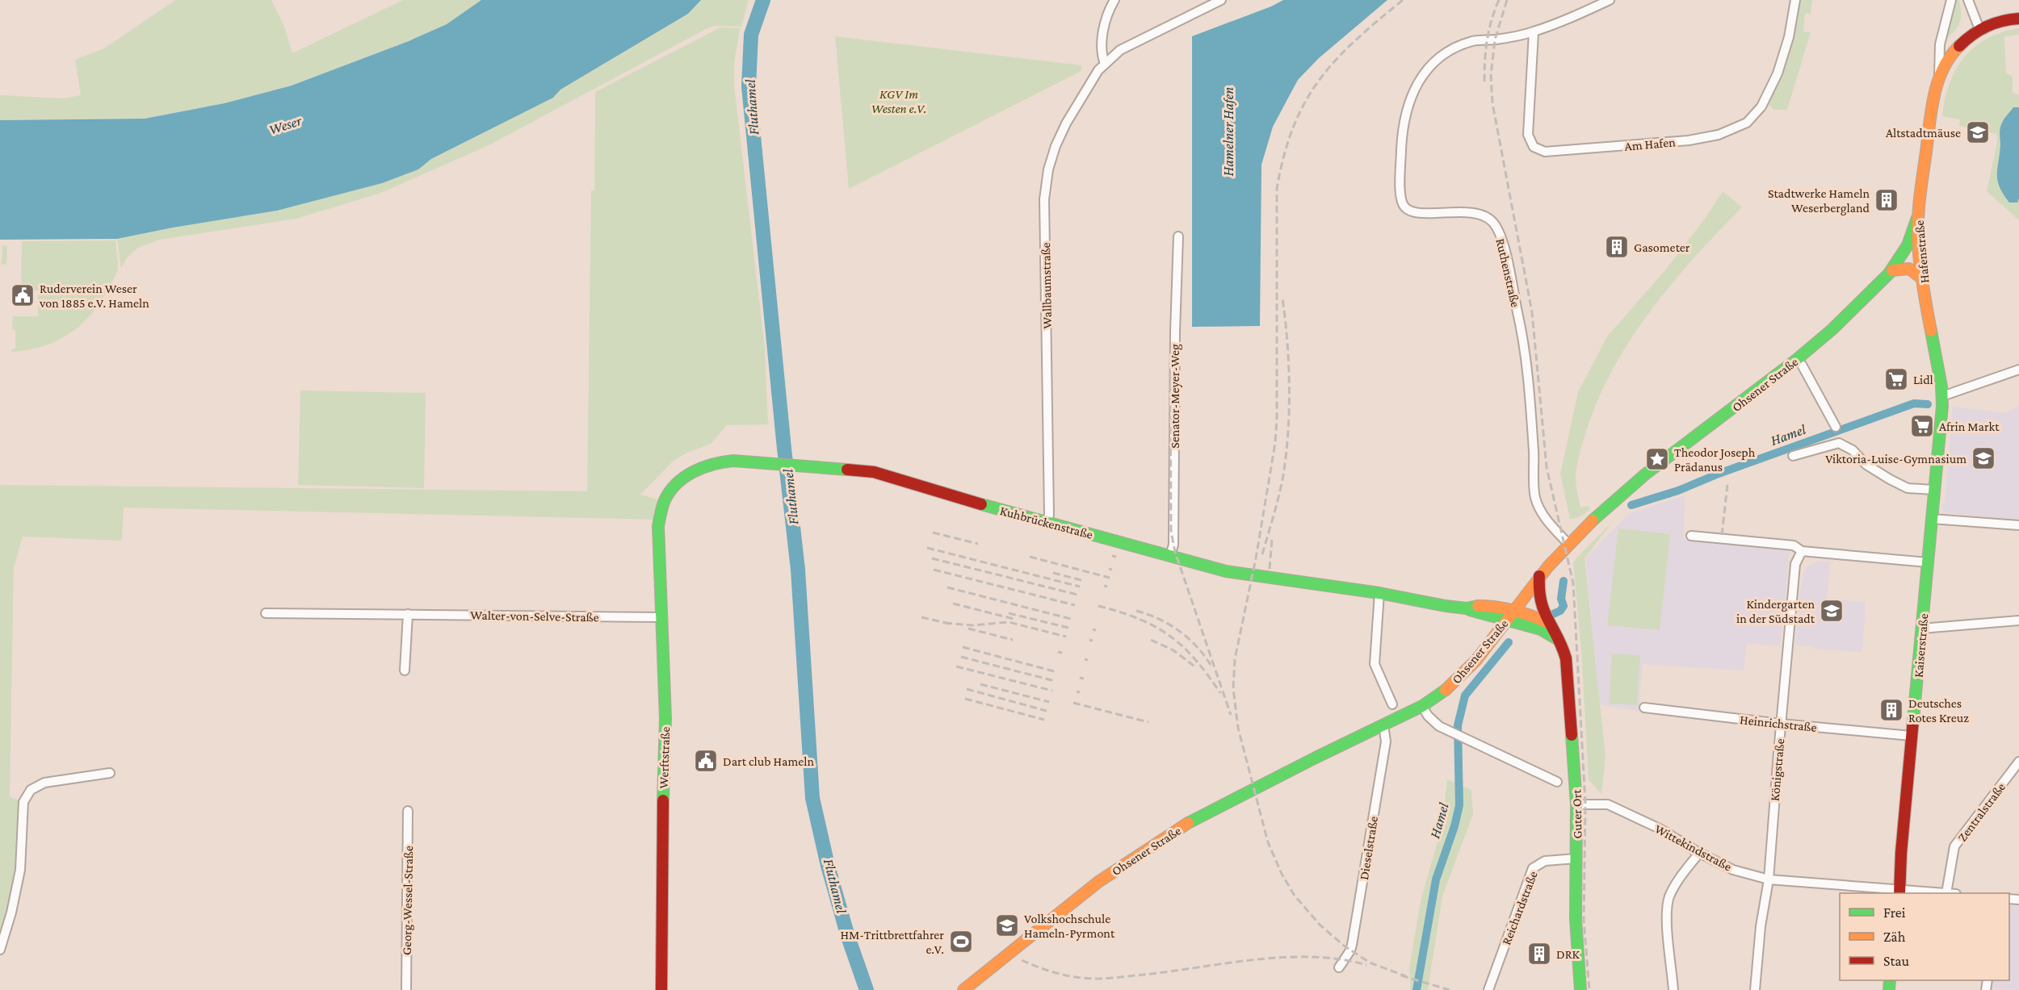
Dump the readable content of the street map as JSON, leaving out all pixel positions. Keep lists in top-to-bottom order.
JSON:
{
  "streets": {
    "main road": [
      "Hafenstraße",
      "Ohsener Straße",
      "Kuhbrückenstraße",
      "Kaiserstraße",
      "Werftstraße",
      "Guter Ort"
    ],
    "street": [
      "Am Hafen",
      "Ruthenstraße",
      "Wallbaumstraße",
      "Senator-Meyer-Weg",
      "Walter-von-Selve-Straße",
      "Heinrichstraße",
      "Königstraße",
      "Zentralstraße",
      "Wittekindstraße",
      "Dieselstraße",
      "Georg-Wessel-Straße",
      "Reichardstraße"
    ]
  },
  "crossings": [
    ["Am Hafen", "Ruthenstraße"],
    ["Hafenstraße", "Ohsener Straße"],
    ["Hafenstraße", "Kaiserstraße"],
    ["Ruthenstraße", "Ohsener Straße"],
    ["Wallbaumstraße", "Kuhbrückenstraße"],
    ["Ohsener Straße", "Kuhbrückenstraße"],
    ["Ohsener Straße", "Guter Ort"],
    ["Ohsener Straße", "Dieselstraße"],
    ["Senator-Meyer-Weg", "Kuhbrückenstraße"],
    ["Kuhbrückenstraße", "Werftstraße"],
    ["Walter-von-Selve-Straße", "Werftstraße"],
    ["Kaiserstraße", "Heinrichstraße"],
    ["Kaiserstraße", "Wittekindstraße"],
    ["Heinrichstraße", "Königstraße"],
    ["Königstraße", "Wittekindstraße"],
    ["Zentralstraße", "Wittekindstraße"],
    ["Guter Ort", "Wittekindstraße"],
    ["Guter Ort", "Reichardstraße"]
  ],
  "water": [
    "Fluthamel",
    "Weser",
    "Hamelner Hafen",
    "Hamel"
  ],
  "parks": ["KGV Im Westen e.V."],
  "places": {
    "school or university": [
      "Altstadtmäuse",
      "Viktoria-Luise-Gymnasium",
      "Kindergarten in der Südstadt",
      "Volkshochschule Hameln-Pyrmont"
    ],
    "building": [
      "Stadtwerke Hameln Weserbergland",
      "Gasometer",
      "Deutsches Rotes Kreuz",
      "DRK"
    ],
    "public building": ["Ruderverein Weser von 1885 e.V. Hameln", "Dart club Hameln"],
    "supermarket": ["Lidl", "Afrin Markt"],
    "place": ["Theodor Joseph Prädanus"],
    "sports": ["HM-Trittbrettfahrer e.V."]
  },
  "legend": ["Frei", "Zäh", "Stau"]
}
